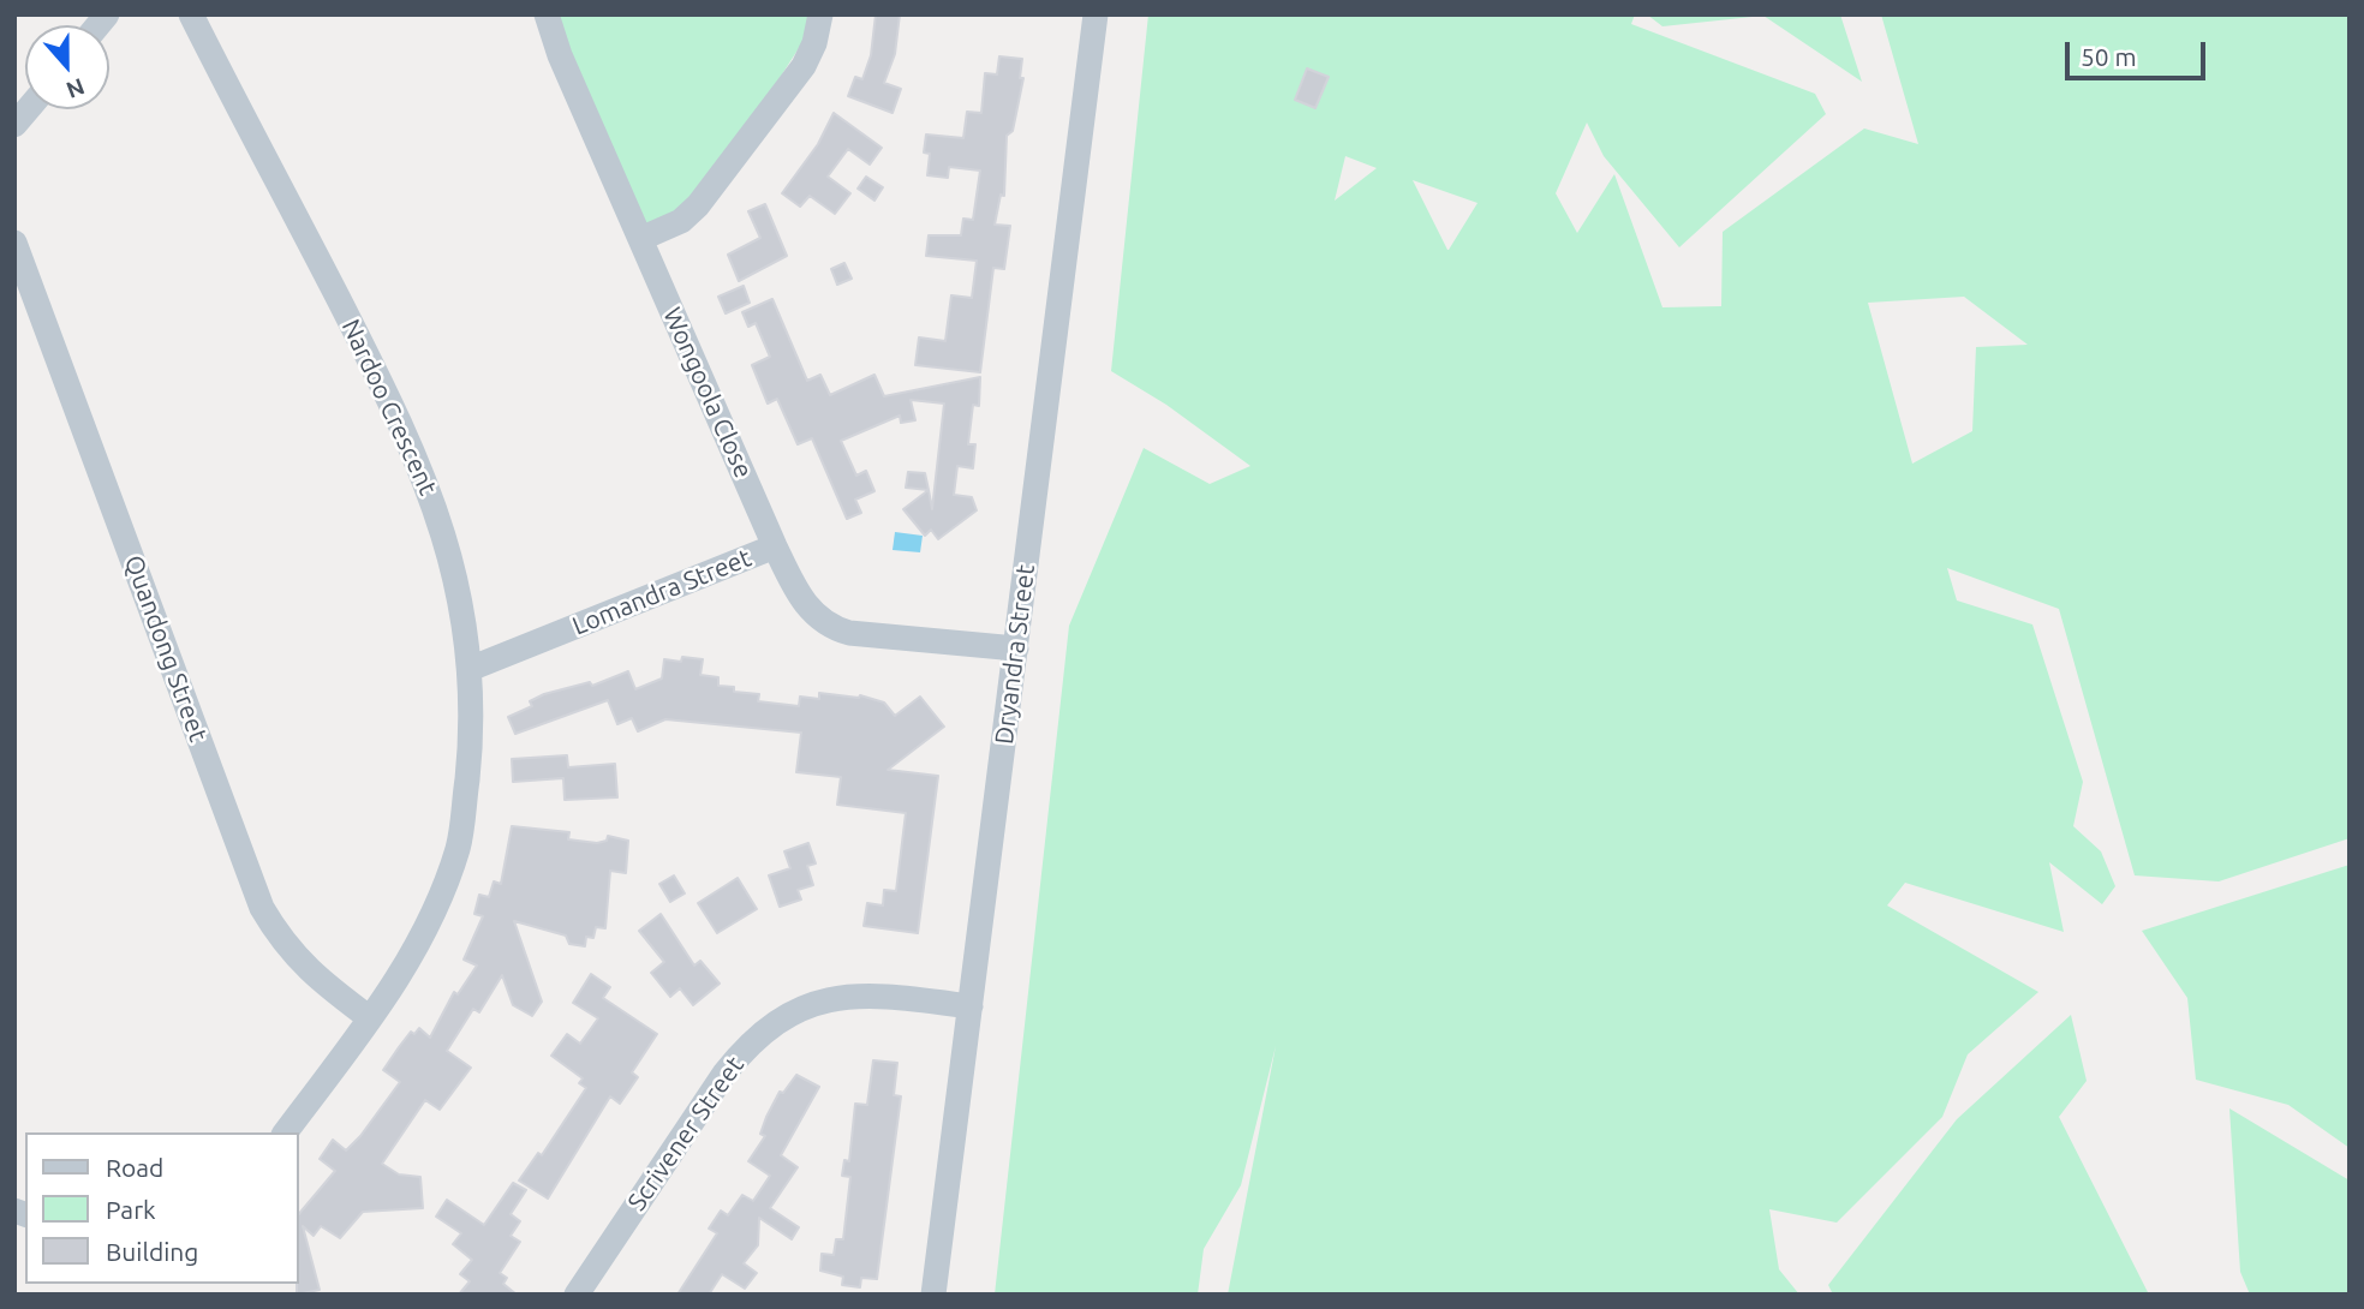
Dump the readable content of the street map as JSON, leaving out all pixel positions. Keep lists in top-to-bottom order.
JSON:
{
  "streets": {
    "street": [
      "Wongoola Close",
      "Nardoo Crescent",
      "Lomandra Street",
      "Quandong Street",
      "Dryandra Street",
      "Scrivener Street"
    ]
  },
  "crossings": [
    ["Wongoola Close", "Lomandra Street"],
    ["Nardoo Crescent", "Lomandra Street"],
    ["Nardoo Crescent", "Quandong Street"],
    ["Lomandra Street", "Dryandra Street"],
    ["Dryandra Street", "Scrivener Street"]
  ],
  "legend": ["Road", "Park", "Building"],
  "scale_bar": "50 m",
  "north": "bottom"
}
